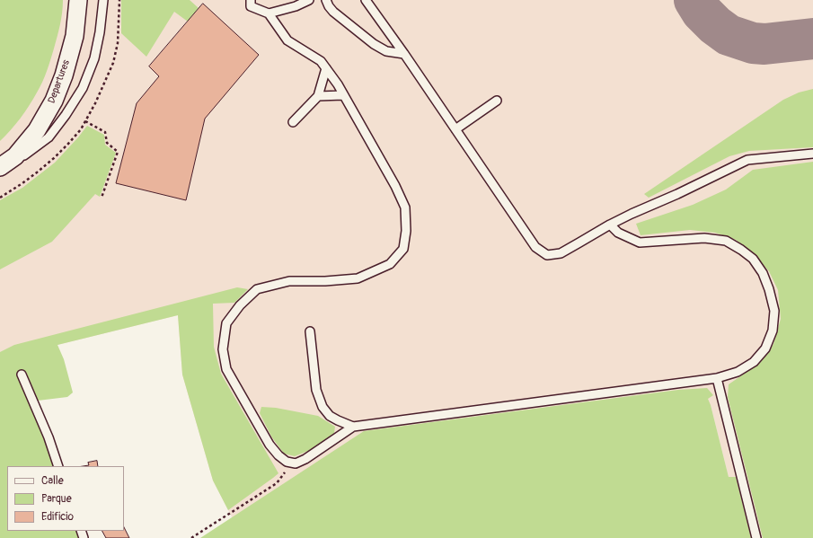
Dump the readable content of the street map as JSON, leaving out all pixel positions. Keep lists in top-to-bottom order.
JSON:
{
  "streets": {
    "street": ["Departures"]
  },
  "legend": ["Calle", "Parque", "Edificio"]
}
